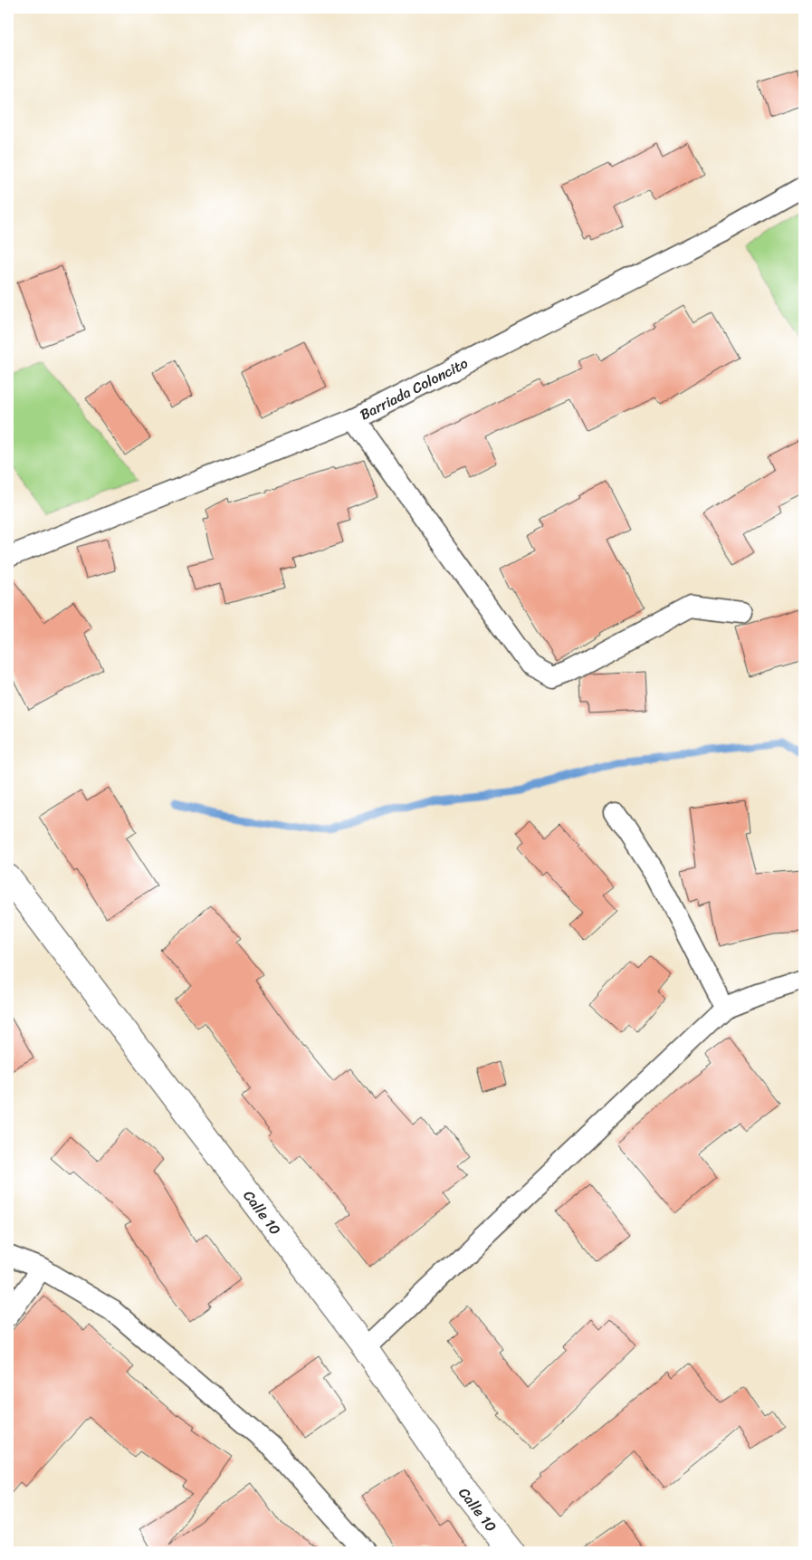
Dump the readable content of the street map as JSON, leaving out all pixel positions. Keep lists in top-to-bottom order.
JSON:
{
  "streets": {
    "main road": ["Calle 10"],
    "street": ["Barriada Coloncito"]
  }
}
